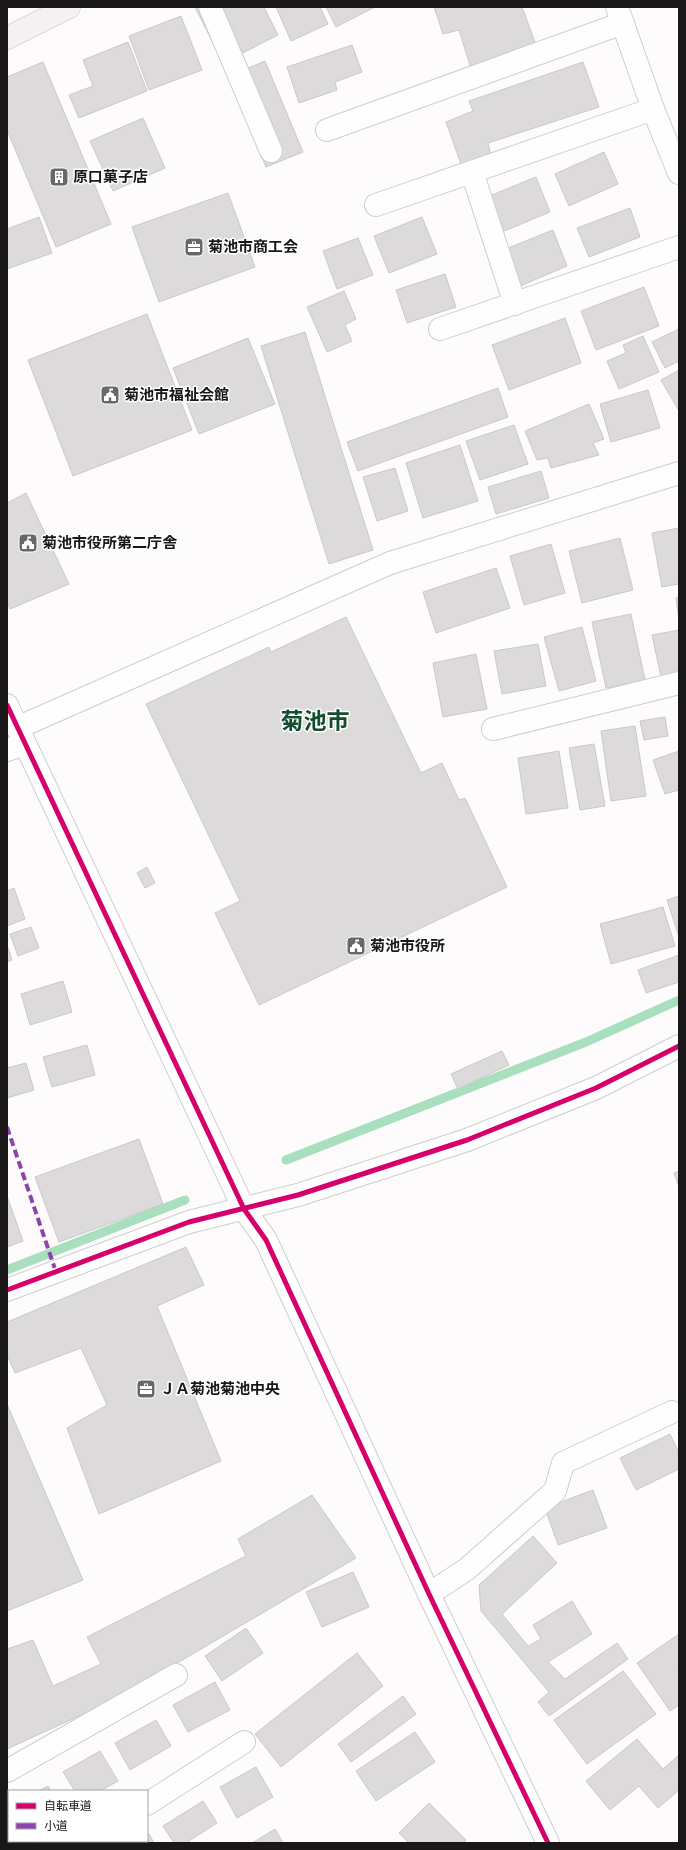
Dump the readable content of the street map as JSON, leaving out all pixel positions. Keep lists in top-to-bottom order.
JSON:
{
  "districts": ["菊池市"],
  "places": {
    "building": ["原口菓子店"],
    "office": ["菊池市商工会", "ＪＡ菊池菊池中央"],
    "public building": ["菊池市福祉会館", "菊池市役所第二庁舎", "菊池市役所"]
  },
  "legend": ["自転車道", "小道"]
}
